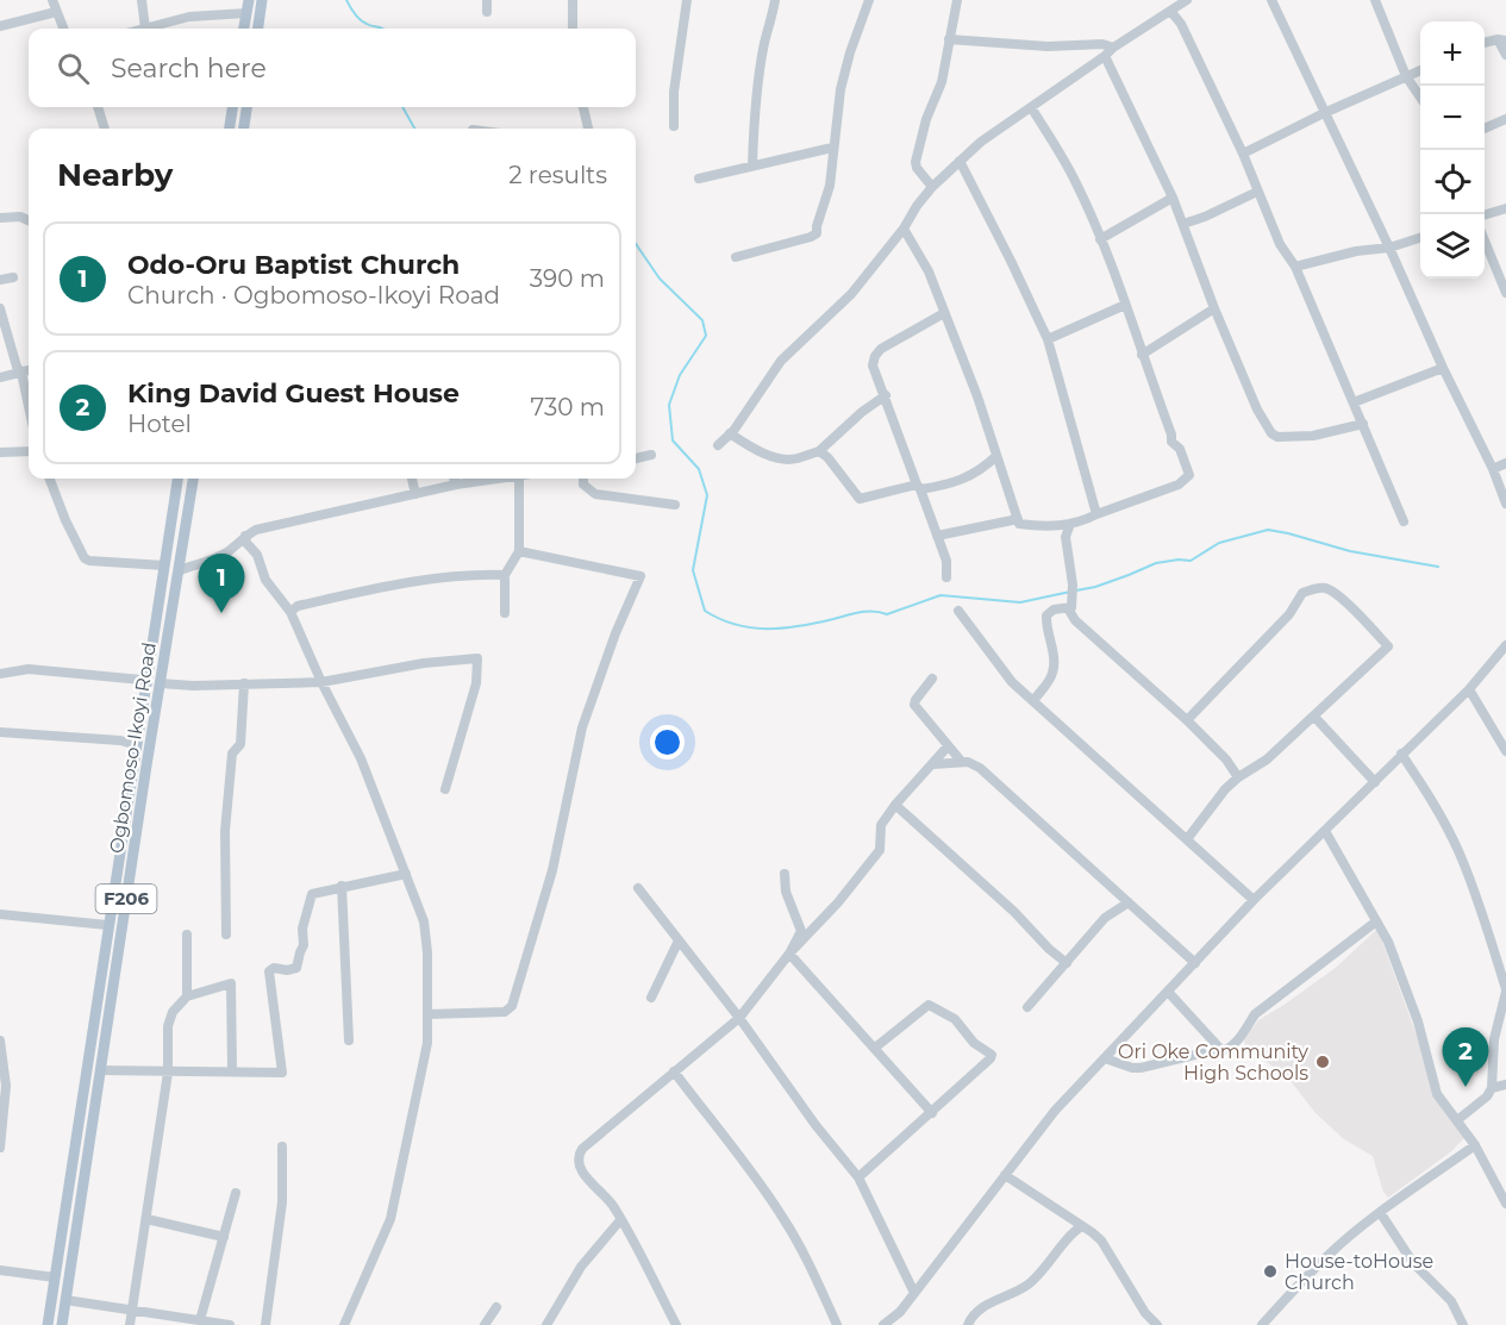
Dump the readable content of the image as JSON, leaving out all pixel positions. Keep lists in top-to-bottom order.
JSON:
{
  "streets": {
    "main road": ["Ogbomoso-Ikoyi Road", "F206"]
  },
  "places": ["Ori Oke Community High Schools", "House-toHouse Church"],
  "page": {
    "map_buttons": ["+", "−"],
    "search": "Search here",
    "heading": ["Nearby", "2 results"],
    "list": [
      {
        "mark": "1",
        "name": "Odo-Oru Baptist Church",
        "note": "Church · Ogbomoso-Ikoyi Road",
        "value": "390 m"
      },
      {
        "mark": "2",
        "name": "King David Guest House",
        "note": "Hotel",
        "value": "730 m"
      }
    ],
    "pins": ["1", "2"]
  }
}
